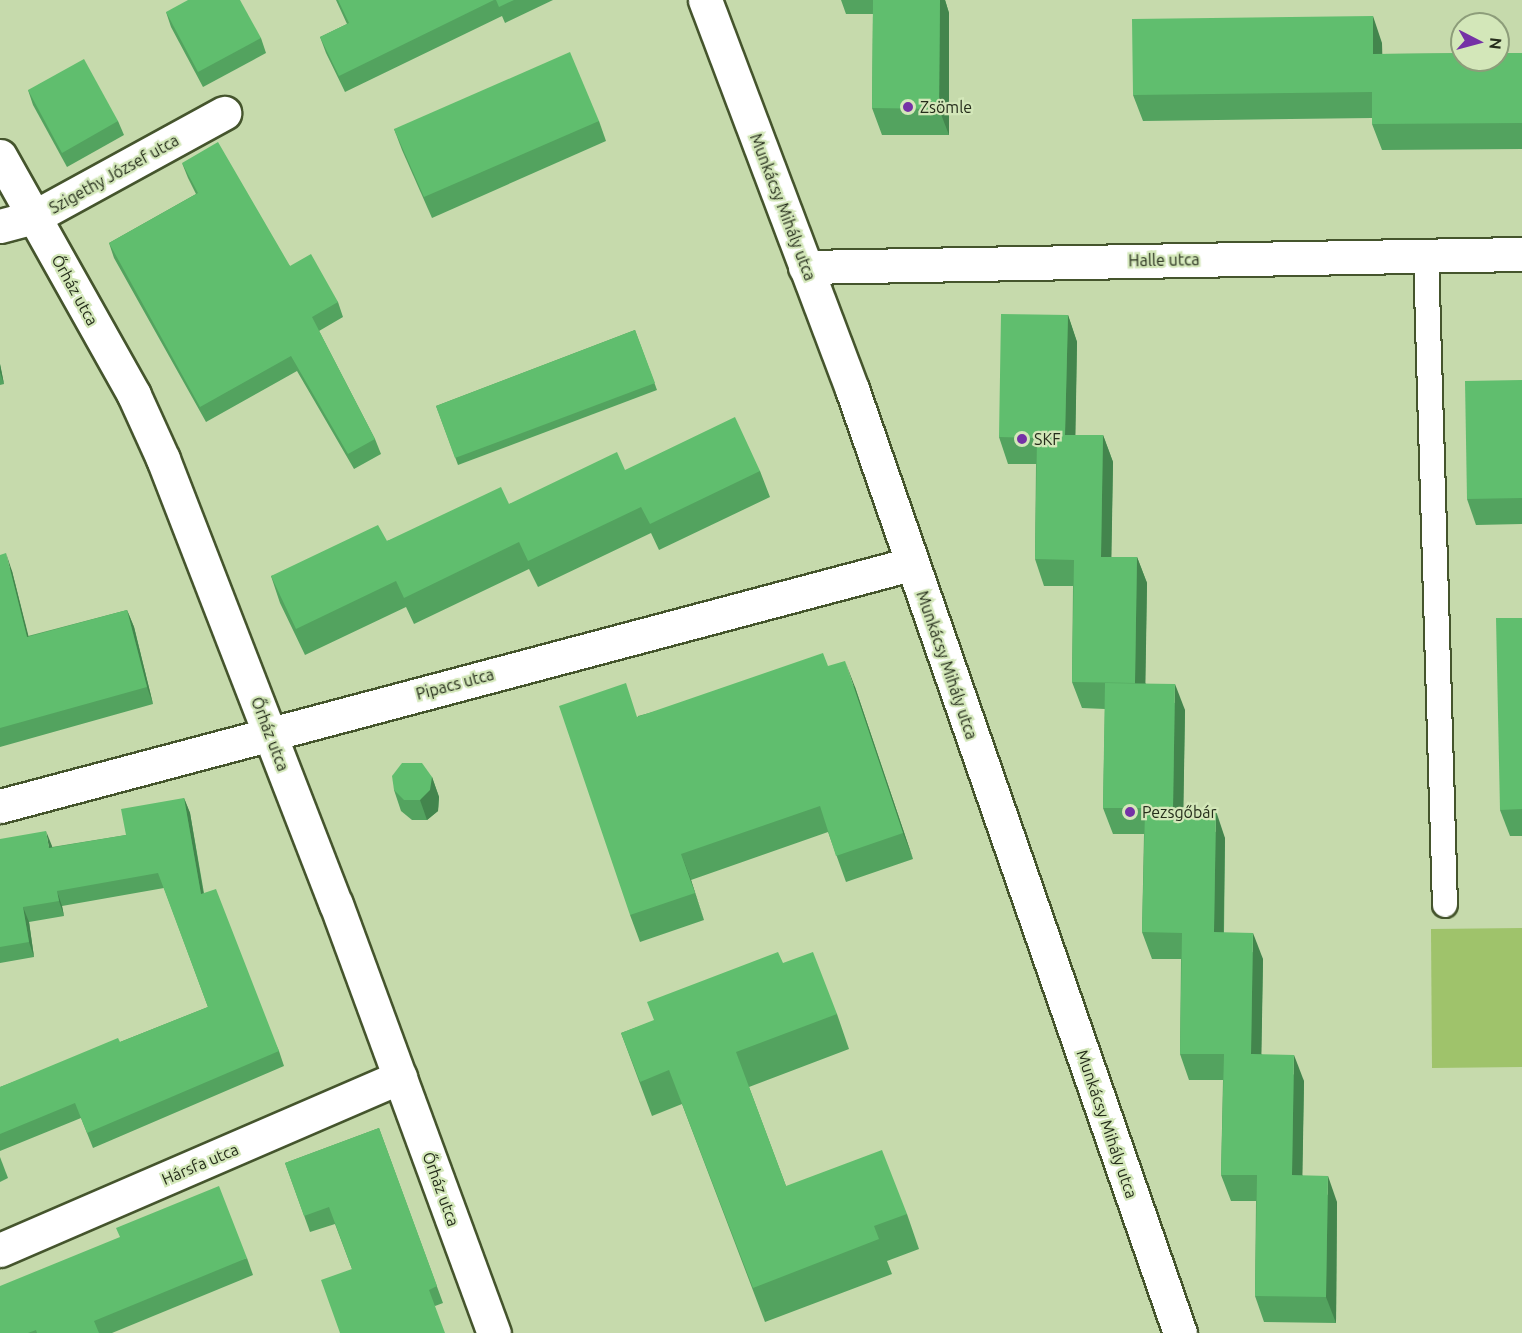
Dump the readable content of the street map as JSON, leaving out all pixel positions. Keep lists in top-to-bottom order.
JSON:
{
  "streets": {
    "street": [
      "Szigethy József utca",
      "Munkácsy Mihály utca",
      "Halle utca",
      "Őrház utca",
      "Pipacs utca",
      "Hársfa utca"
    ]
  },
  "crossings": [
    ["Szigethy József utca", "Őrház utca"],
    ["Munkácsy Mihály utca", "Halle utca"],
    ["Munkácsy Mihály utca", "Pipacs utca"],
    ["Őrház utca", "Pipacs utca"],
    ["Őrház utca", "Hársfa utca"]
  ],
  "places": ["Zsömle", "SKF", "Pezsgőbár"],
  "north": "right"
}
